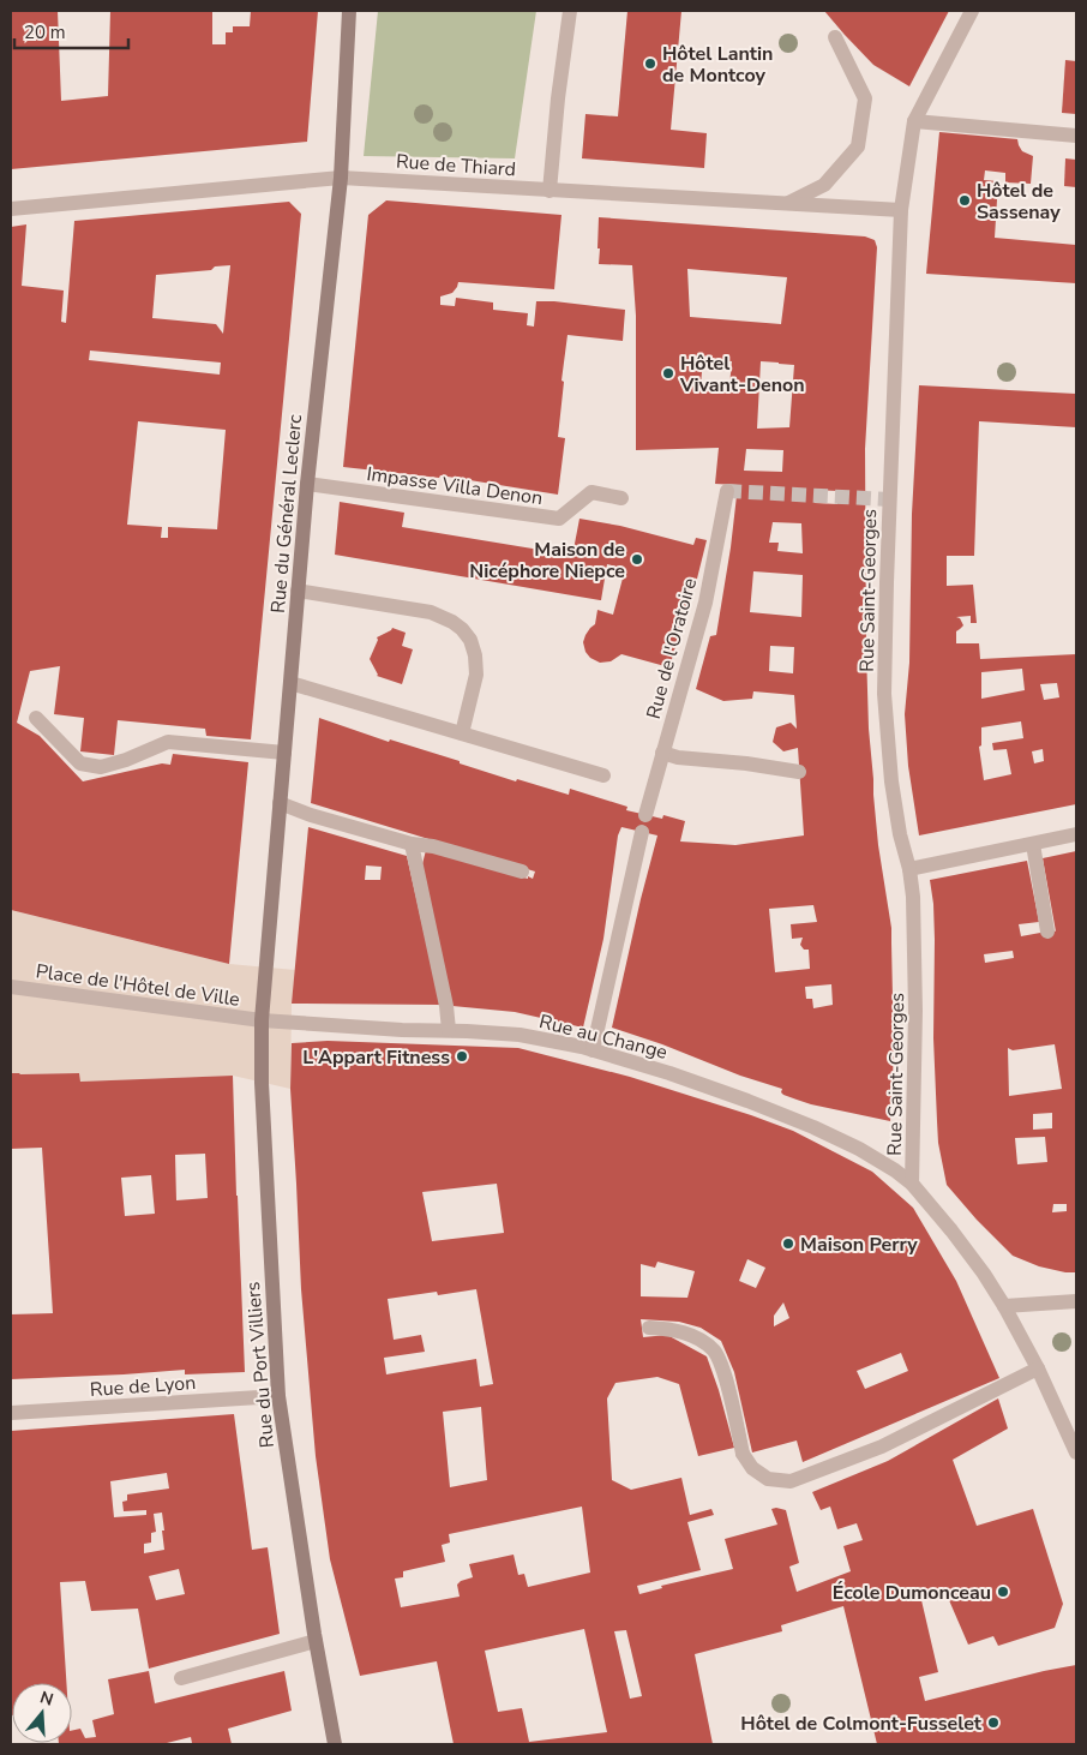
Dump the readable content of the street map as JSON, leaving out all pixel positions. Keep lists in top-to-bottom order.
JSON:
{
  "streets": {
    "main road": ["Rue du Général Leclerc", "Rue du Port Villiers"],
    "street": [
      "Rue de Thiard",
      "Impasse Villa Denon",
      "Rue Saint-Georges",
      "Rue de l'Oratoire",
      "Place de l'Hôtel de Ville",
      "Rue au Change",
      "Rue de Lyon"
    ]
  },
  "crossings": [
    ["Rue de Thiard", "Rue du Général Leclerc"],
    ["Rue de Thiard", "Rue Saint-Georges"],
    ["Impasse Villa Denon", "Rue du Général Leclerc"],
    ["Rue du Général Leclerc", "Place de l'Hôtel de Ville"],
    ["Rue du Général Leclerc", "Rue au Change"],
    ["Rue du Général Leclerc", "Rue du Port Villiers"],
    ["Rue Saint-Georges", "Rue au Change"],
    ["Place de l'Hôtel de Ville", "Rue au Change"],
    ["Place de l'Hôtel de Ville", "Rue du Port Villiers"],
    ["Rue au Change", "Rue du Port Villiers"],
    ["Rue du Port Villiers", "Rue de Lyon"]
  ],
  "places": [
    "Hôtel Lantin de Montcoy",
    "Hôtel de Sassenay",
    "Hôtel Vivant-Denon",
    "Maison de Nicéphore Niepce",
    "L'Appart Fitness",
    "Maison Perry",
    "École Dumonceau",
    "Hôtel de Colmont-Fusselet"
  ],
  "scale_bar": "20 m",
  "north": "top"
}
